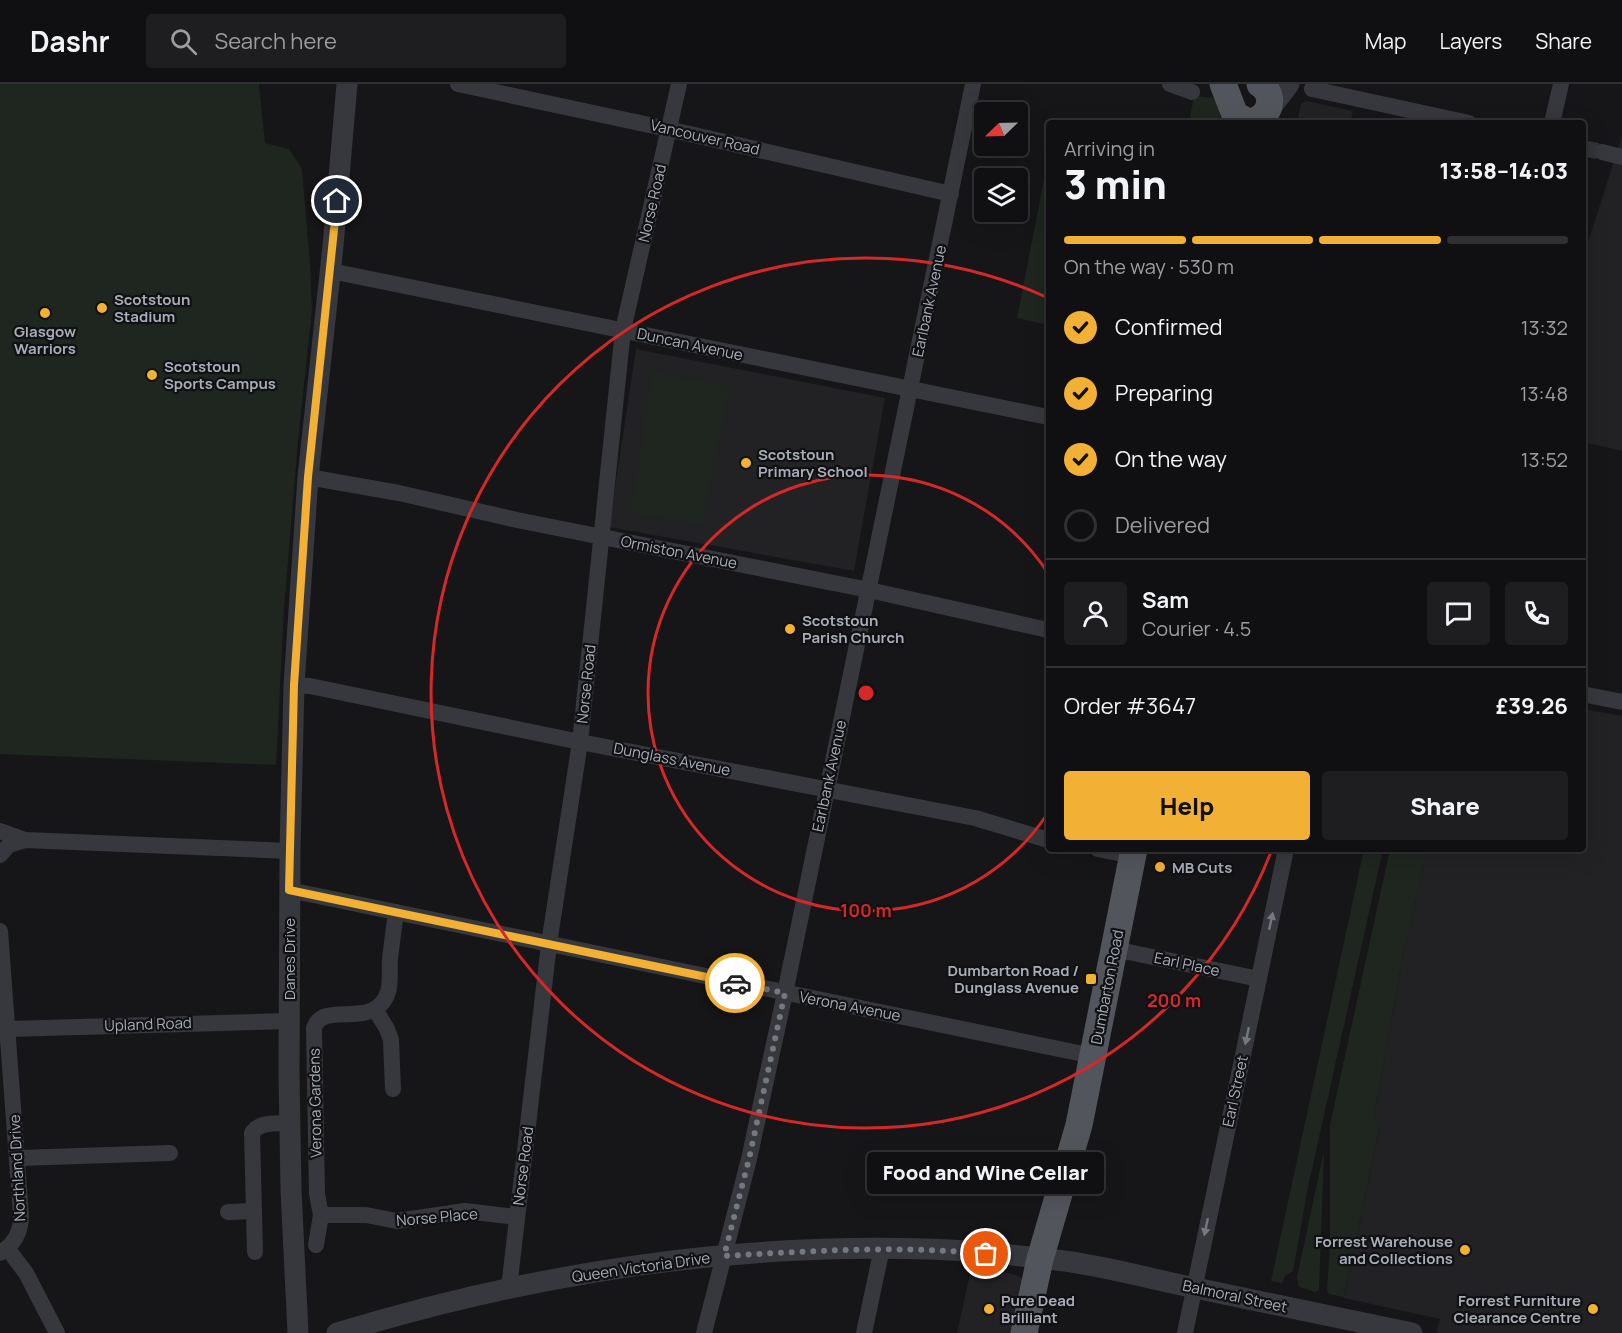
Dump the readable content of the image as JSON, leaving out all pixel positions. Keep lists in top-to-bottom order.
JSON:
{
  "streets": {
    "main road": ["Dumbarton Road"],
    "street": [
      "Vancouver Road",
      "Norse Road",
      "Earlbank Avenue",
      "Duncan Avenue",
      "Ormiston Avenue",
      "Dunglass Avenue",
      "Danes Drive",
      "Earl Place",
      "Verona Avenue",
      "Upland Road",
      "Earl Street",
      "Verona Gardens",
      "Northland Drive",
      "Norse Place",
      "Queen Victoria Drive",
      "Balmoral Street"
    ]
  },
  "crossings": [
    ["Vancouver Road", "Norse Road"],
    ["Vancouver Road", "Earlbank Avenue"],
    ["Norse Road", "Duncan Avenue"],
    ["Norse Road", "Ormiston Avenue"],
    ["Norse Road", "Dunglass Avenue"],
    ["Norse Road", "Verona Avenue"],
    ["Norse Road", "Norse Place"],
    ["Norse Road", "Queen Victoria Drive"],
    ["Earlbank Avenue", "Duncan Avenue"],
    ["Earlbank Avenue", "Ormiston Avenue"],
    ["Earlbank Avenue", "Dunglass Avenue"],
    ["Earlbank Avenue", "Verona Avenue"],
    ["Earlbank Avenue", "Queen Victoria Drive"],
    ["Duncan Avenue", "Danes Drive"],
    ["Ormiston Avenue", "Danes Drive"],
    ["Dunglass Avenue", "Danes Drive"],
    ["Danes Drive", "Verona Avenue"],
    ["Danes Drive", "Upland Road"],
    ["Earl Place", "Dumbarton Road"],
    ["Earl Place", "Earl Street"],
    ["Dumbarton Road", "Verona Avenue"],
    ["Dumbarton Road", "Queen Victoria Drive"],
    ["Dumbarton Road", "Balmoral Street"],
    ["Upland Road", "Northland Drive"],
    ["Earl Street", "Balmoral Street"],
    ["Verona Gardens", "Norse Place"],
    ["Queen Victoria Drive", "Balmoral Street"]
  ],
  "places": {
    "other": [
      "Scotstoun Stadium",
      "Glasgow Warriors",
      "Scotstoun Sports Campus",
      "Scotstoun Primary School",
      "Scotstoun Parish Church",
      "MB Cuts",
      "Forrest Warehouse and Collections",
      "Food and Wine Cellar",
      "Pure Dead Brilliant",
      "Forrest Furniture Clearance Centre"
    ],
    "transit": ["Dumbarton Road / Dunglass Avenue"]
  },
  "north": "bottom left",
  "page": {
    "header": "Dashr",
    "search": "Search here",
    "nav": ["Map", "Layers", "Share"],
    "heading": ["3 min", "Arriving in", "13:58–14:03"],
    "panel": [
      "Sam",
      "Courier · 4.5",
      "Order #3647",
      "£39.26"
    ],
    "bar": "On the way · 530 m",
    "list": [
      ["Confirmed", "13:32"],
      ["Preparing", "13:48"],
      ["On the way", "13:52"],
      "Delivered"
    ],
    "buttons": ["Help", "Share"],
    "bubble": "Food and Wine Cellar"
  },
  "rings": ["100 m", "200 m"]
}
